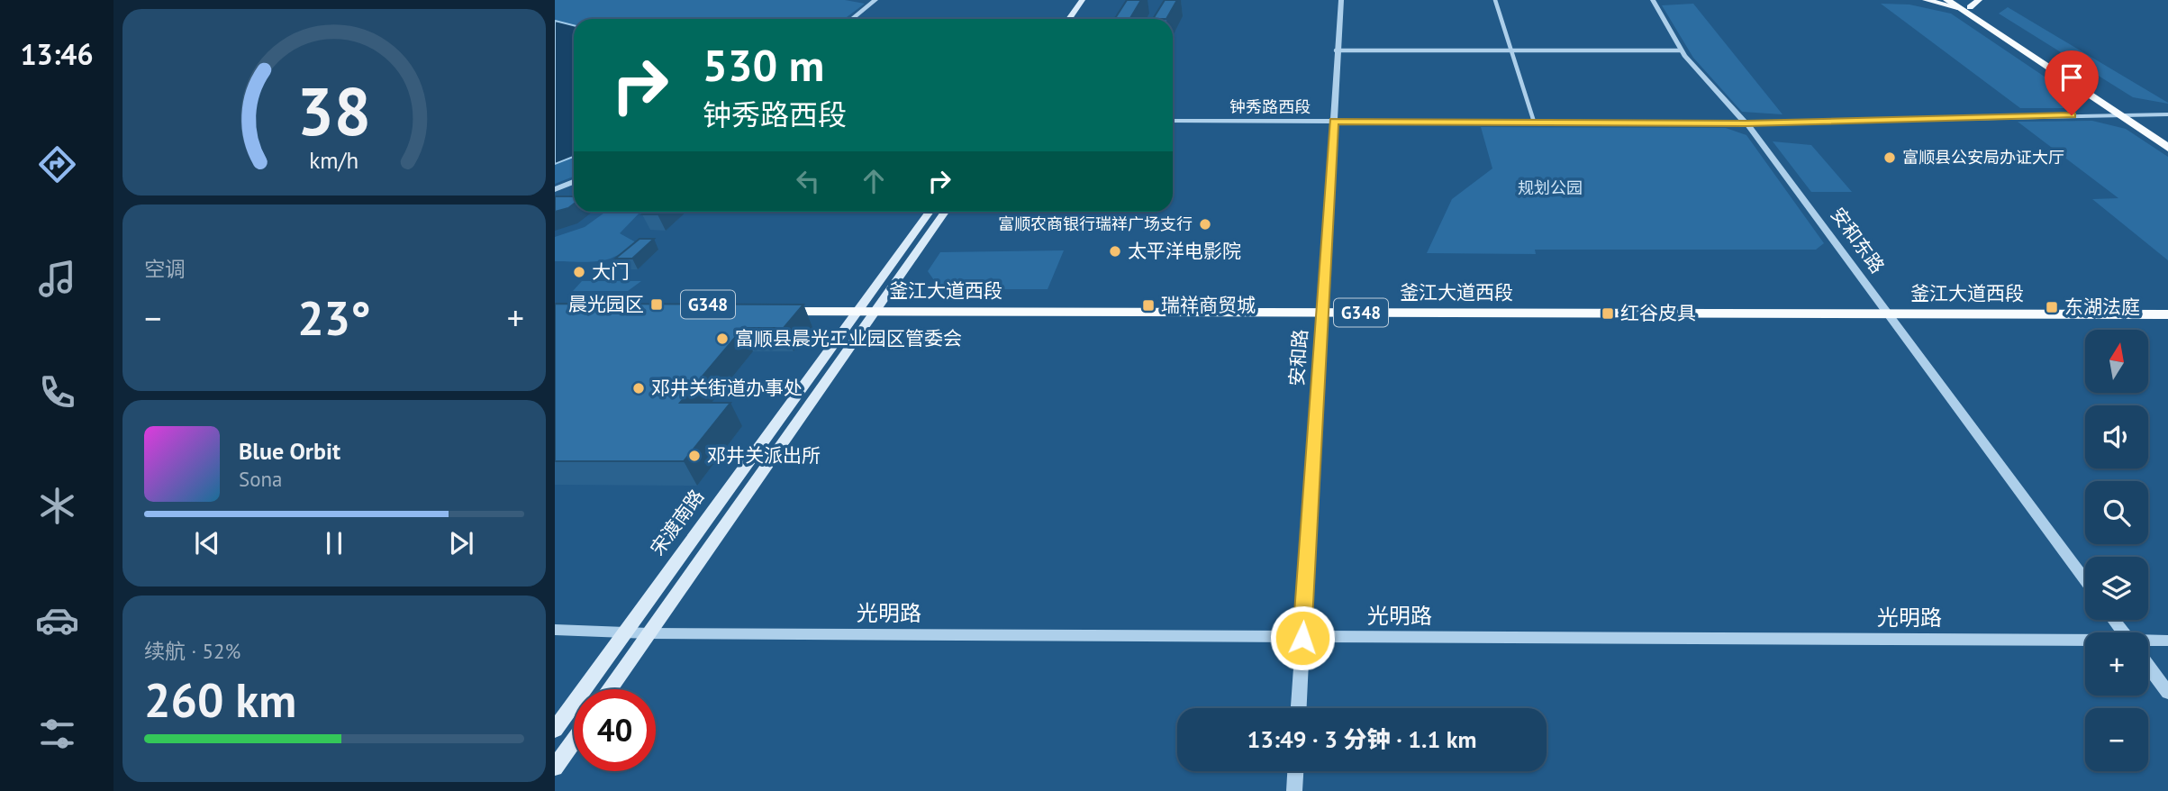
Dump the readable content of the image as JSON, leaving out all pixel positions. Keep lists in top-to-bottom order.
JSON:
{
  "streets": {
    "highway": ["釜江大道西段", "G348"],
    "main road": ["宋渡南路"],
    "street": [
      "钟秀路西段",
      "安和东路",
      "安和路",
      "光明路"
    ]
  },
  "crossings": [
    ["钟秀路西段", "安和东路"],
    ["钟秀路西段", "安和路"],
    ["安和东路", "釜江大道西段"],
    ["釜江大道西段", "安和路"],
    ["釜江大道西段", "宋渡南路"],
    ["安和路", "光明路"],
    ["宋渡南路", "光明路"]
  ],
  "parks": ["规划公园"],
  "places": {
    "other": [
      "富顺县公安局办证大厅",
      "富顺农商银行瑞祥广场支行",
      "太平洋电影院",
      "大门",
      "富顺县晨光工业园区管委会",
      "邓井关街道办事处",
      "邓井关派出所"
    ],
    "transit": [
      "晨光园区",
      "瑞祥商贸城",
      "东湖法庭",
      "红谷皮具"
    ]
  },
  "north": "top",
  "page": {
    "tabs": "13:46",
    "turn": ["530 m", "钟秀路西段"],
    "tile": [
      "空调",
      ["续航 · 52%", "260 km"]
    ],
    "heat": ["−", "23°", "+"],
    "map_buttons": ["+", "−"],
    "song": ["Blue Orbit", "Sona"],
    "limit": "40",
    "trip": "13:49 · 3 分钟 · 1.1 km",
    "gauge": ["38", "km/h"]
  }
}
